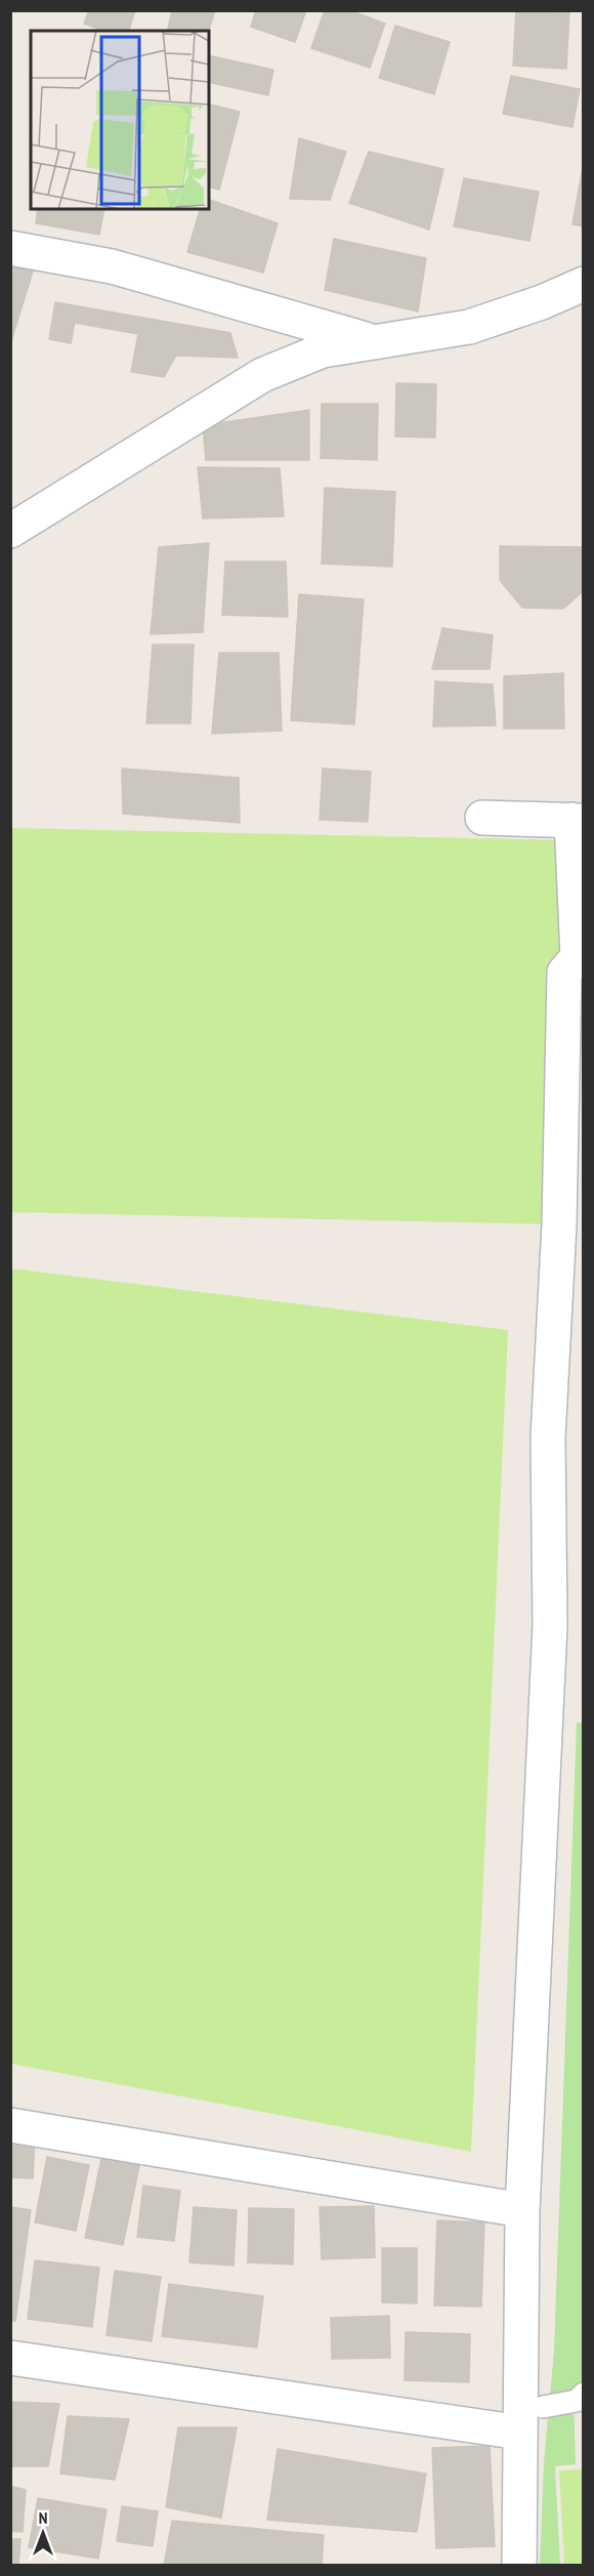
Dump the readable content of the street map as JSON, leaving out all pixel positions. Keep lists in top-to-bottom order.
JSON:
{
  "north": "top"
}
